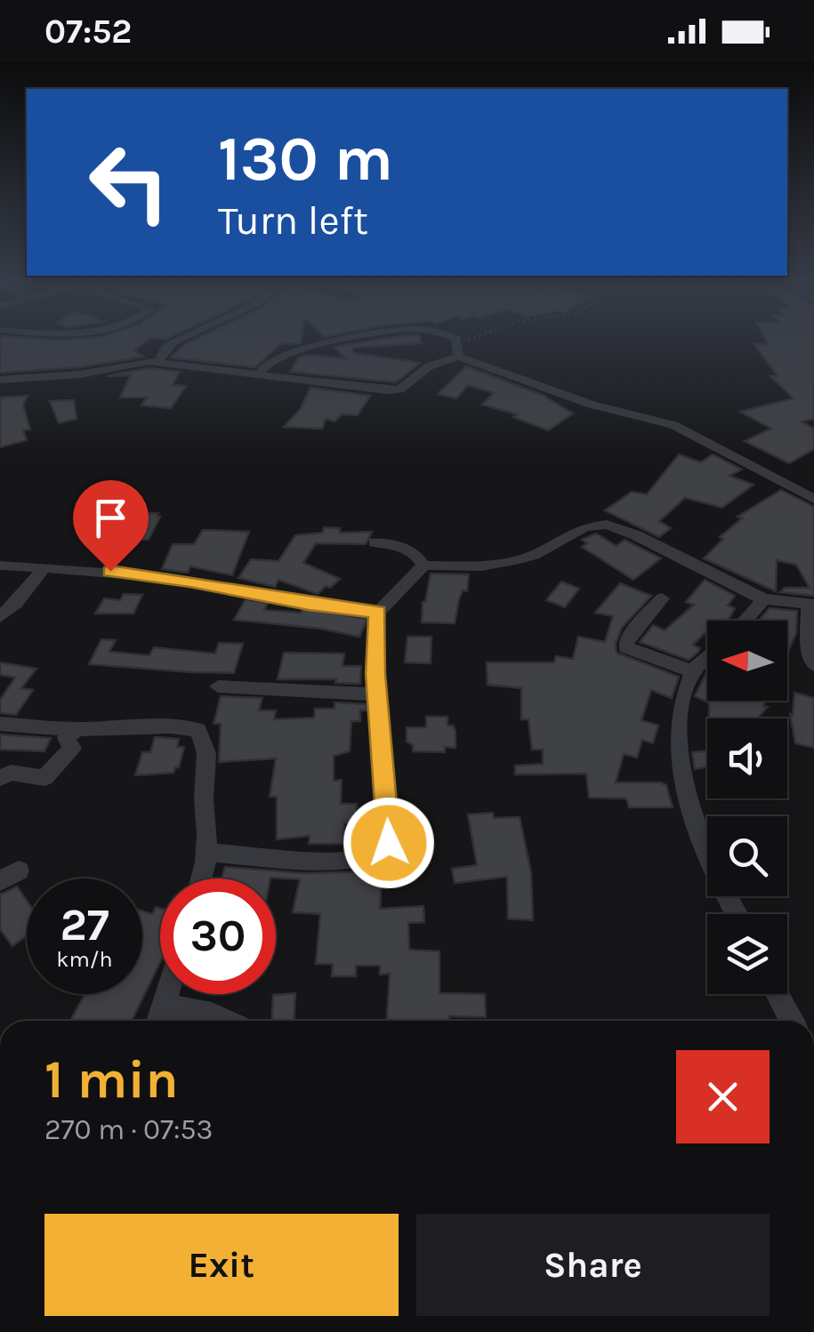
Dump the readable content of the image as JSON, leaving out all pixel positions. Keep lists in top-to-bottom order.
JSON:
{
  "north": "left",
  "page": {
    "status": "07:52",
    "turn": ["130 m", "Turn left"],
    "speed": "27 km/h",
    "limit": "30",
    "heading": ["1 min", "270 m · 07:53"],
    "buttons": ["Exit", "Share"]
  }
}
